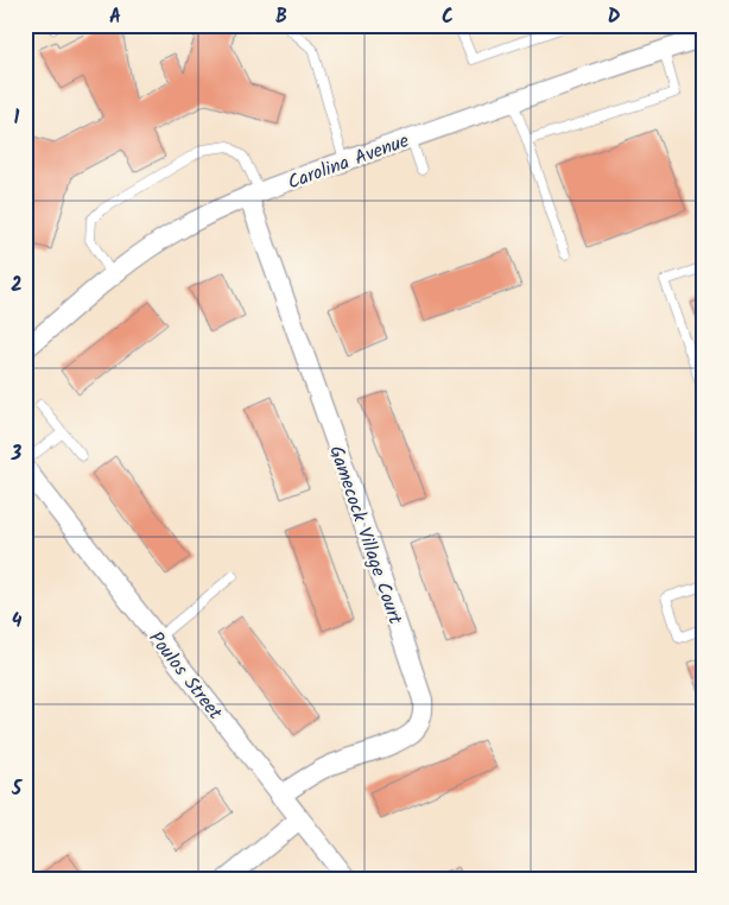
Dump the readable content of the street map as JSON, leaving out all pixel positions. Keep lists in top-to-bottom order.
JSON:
{
  "streets": {
    "street": ["Carolina Avenue", "Gamecock Village Court", "Poulos Street"]
  },
  "crossings": [
    ["Carolina Avenue", "Gamecock Village Court"],
    ["Gamecock Village Court", "Poulos Street"]
  ],
  "grid": {
    "columns": [
      "A",
      "B",
      "C",
      "D"
    ],
    "rows": [
      "1",
      "2",
      "3",
      "4",
      "5"
    ]
  }
}
